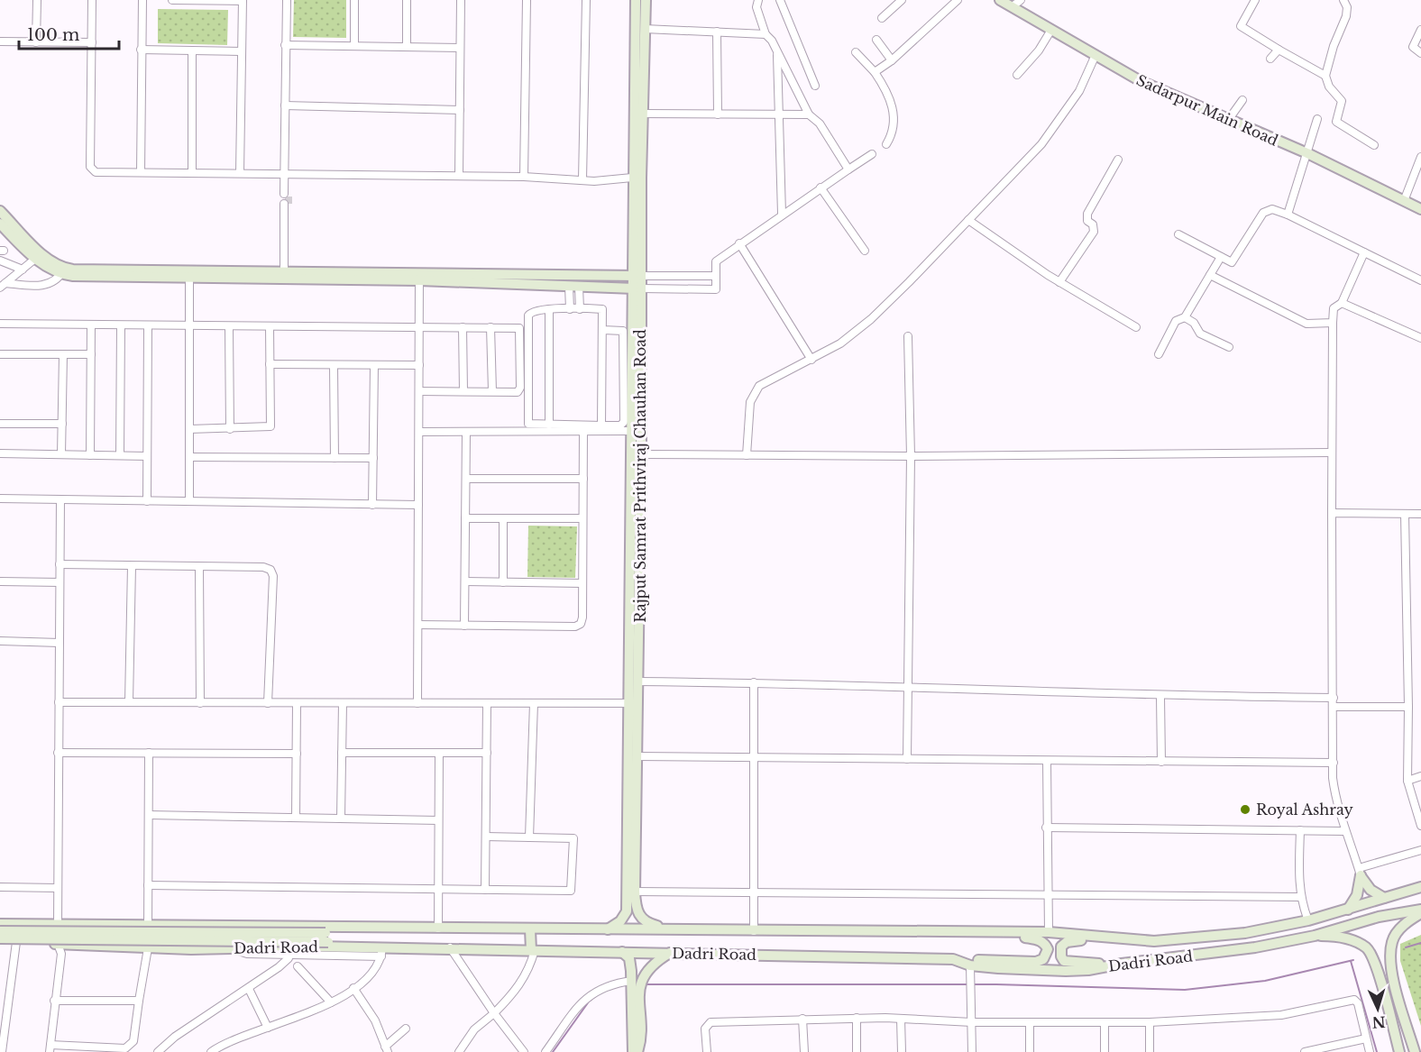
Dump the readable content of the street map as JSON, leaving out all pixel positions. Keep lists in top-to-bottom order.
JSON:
{
  "streets": {
    "street": ["Sadarpur Main Road", "Rajput Samrat Prithviraj Chauhan Road", "Dadri Road"]
  },
  "crossings": [
    ["Rajput Samrat Prithviraj Chauhan Road", "Dadri Road"]
  ],
  "places": ["Royal Ashray"],
  "scale_bar": "100 m",
  "north": "bottom"
}
